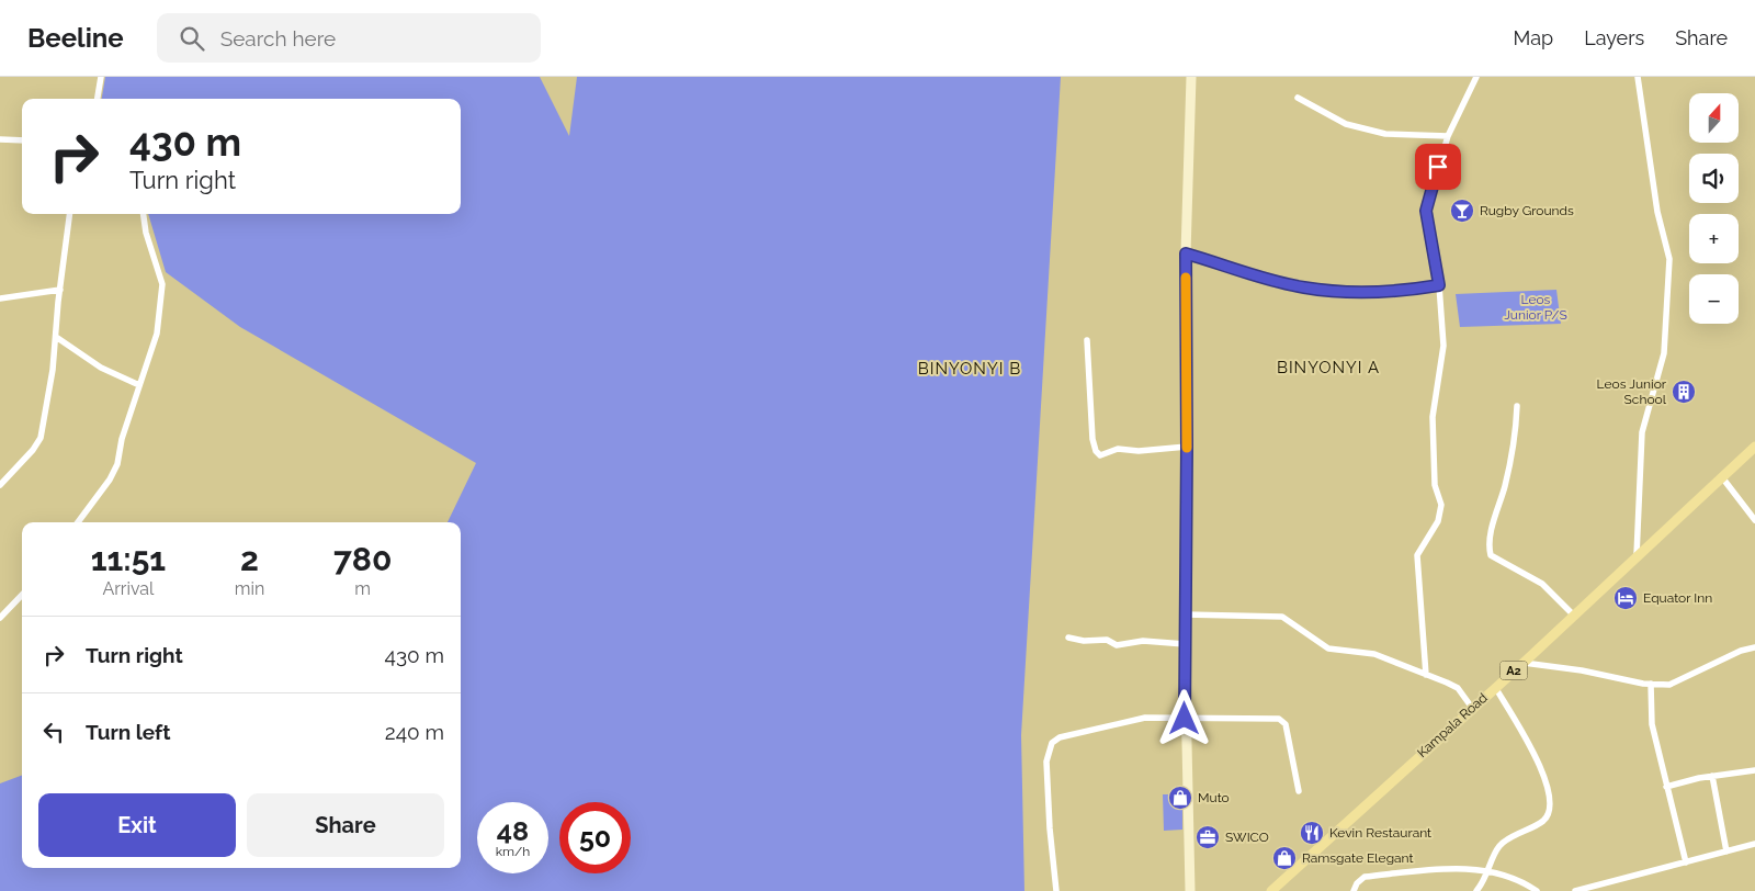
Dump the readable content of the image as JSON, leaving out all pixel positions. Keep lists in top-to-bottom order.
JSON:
{
  "streets": {
    "main road": ["A2", "Kampala Road"]
  },
  "districts": ["BINYONYI A", "BINYONYI B"],
  "parks": ["Leos Junior P/S"],
  "places": {
    "bar": ["Rugby Grounds"],
    "building": ["Leos Junior School"],
    "hotel": ["Equator Inn"],
    "shop": ["Muto", "Ramsgate Elegant"],
    "restaurant": ["Kevin Restaurant"],
    "office": ["SWICO"]
  },
  "north": "top",
  "page": {
    "header": "Beeline",
    "search": "Search here",
    "nav": ["Map", "Layers", "Share"],
    "map_buttons": ["+", "−"],
    "turn": ["430 m", "Turn right"],
    "eta": [
      "11:51",
      "Arrival",
      "2",
      "min",
      "780",
      "m"
    ],
    "list": [
      {
        "name": "Turn right",
        "value": "430 m"
      },
      {
        "name": "Turn left",
        "value": "240 m"
      }
    ],
    "buttons": ["Exit", "Share"],
    "speed": "48 km/h",
    "limit": "50"
  }
}
